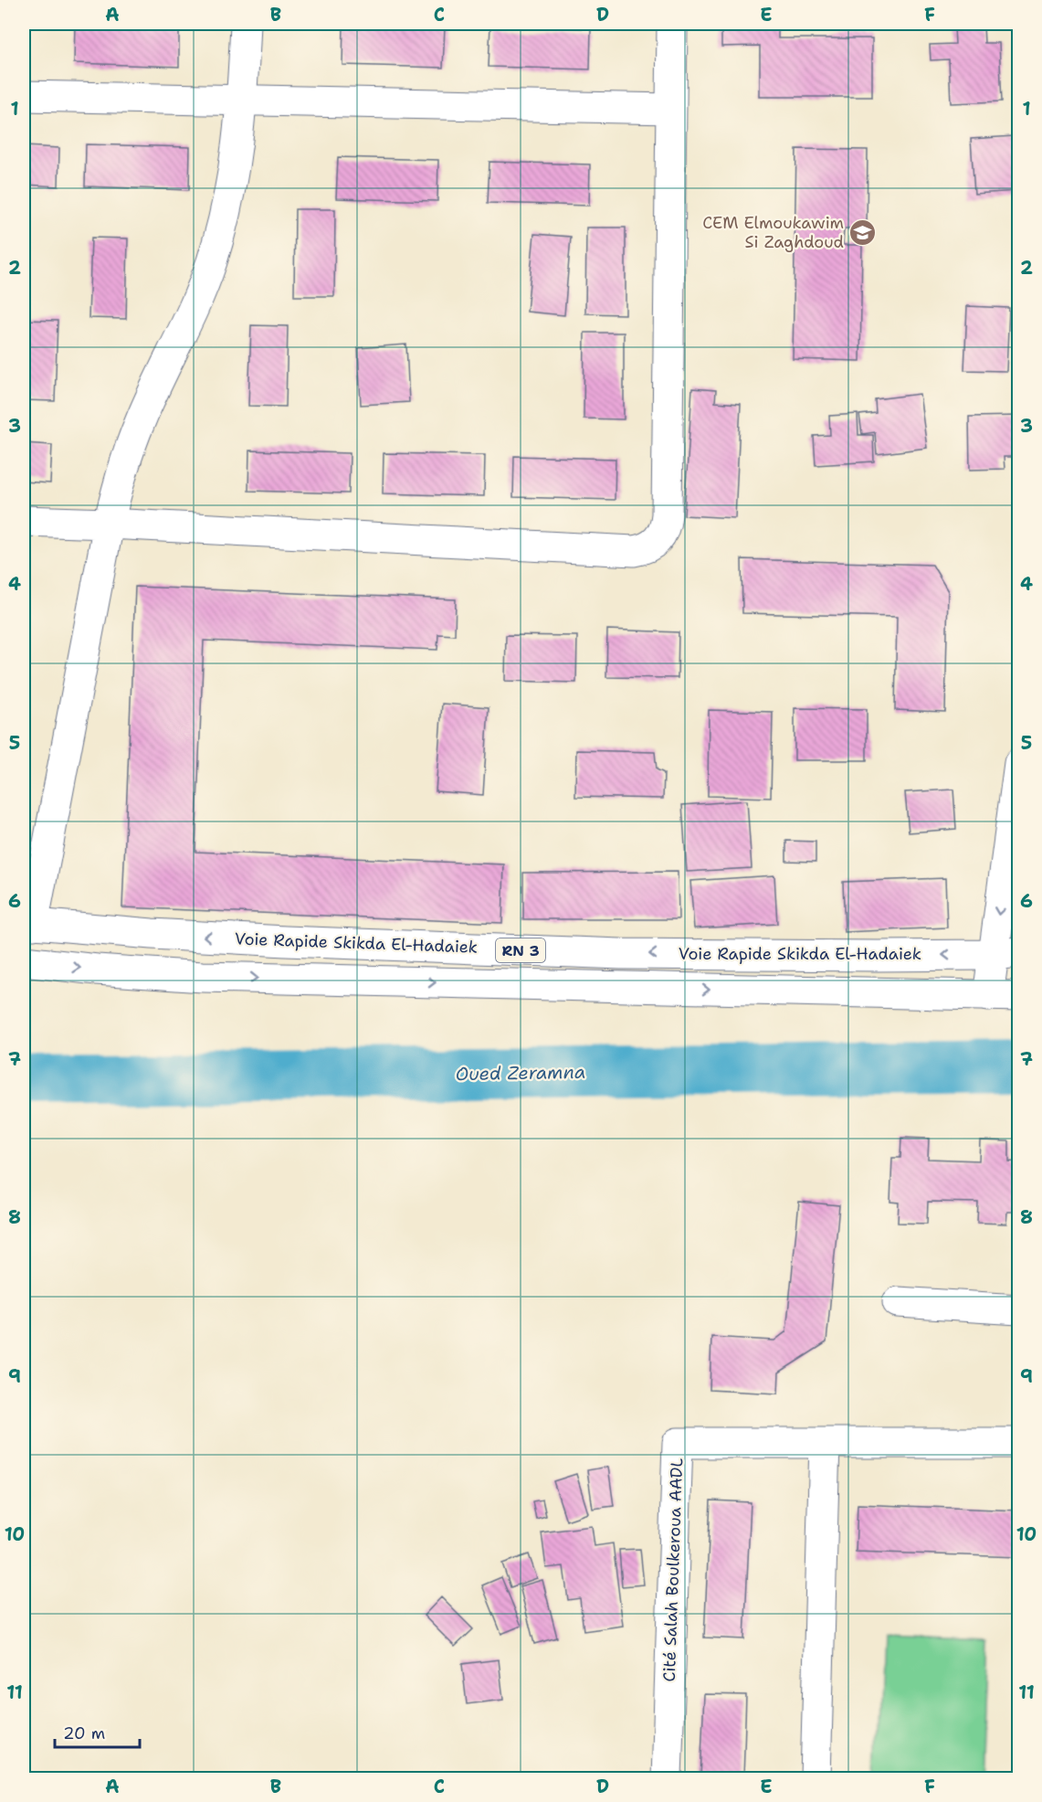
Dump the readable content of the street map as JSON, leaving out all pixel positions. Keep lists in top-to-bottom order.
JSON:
{
  "streets": {
    "main road": ["Voie Rapide Skikda El-Hadaiek", "RN 3", "Cité Salah Boulkeroua AADL"]
  },
  "water": ["Oued Zeramna"],
  "places": {
    "school or university": ["CEM Elmoukawim Si Zaghdoud"]
  },
  "scale_bar": "20 m",
  "grid": {
    "columns": [
      "A",
      "B",
      "C",
      "D",
      "E",
      "F"
    ],
    "rows": [
      "1",
      "2",
      "3",
      "4",
      "5",
      "6",
      "7",
      "8",
      "9",
      "10",
      "11"
    ]
  }
}
